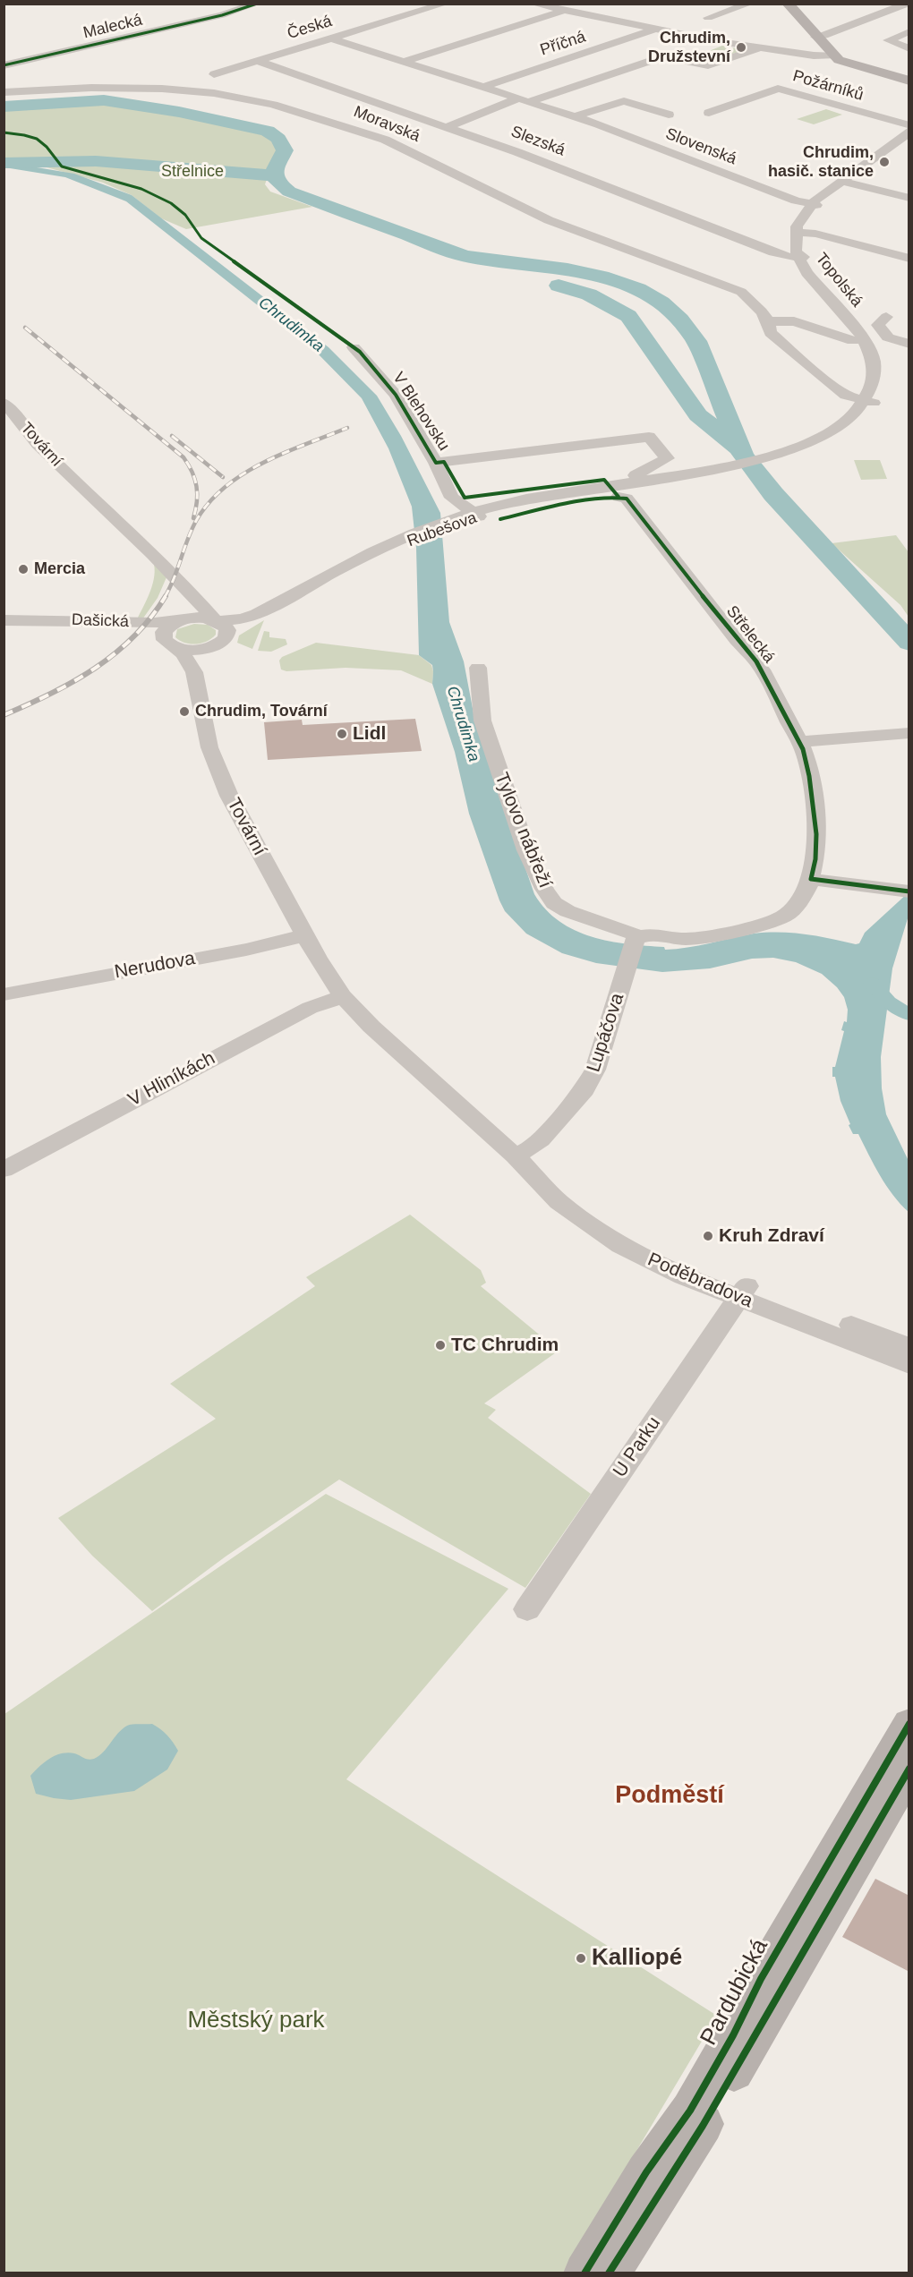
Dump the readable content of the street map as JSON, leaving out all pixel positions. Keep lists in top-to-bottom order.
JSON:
{
  "streets": {
    "main road": ["Pardubická"],
    "street": [
      "Malecká",
      "Česká",
      "Příčná",
      "Požárníků",
      "Moravská",
      "Slezská",
      "Slovenská",
      "Topolská",
      "V Blehovsku",
      "Tovární",
      "Rubešova",
      "Dašická",
      "Střelecká",
      "Tylovo nábřeží",
      "Nerudova",
      "Lupáčova",
      "V Hliníkách",
      "Poděbradova",
      "U Parku"
    ]
  },
  "crossings": [
    ["Česká", "Slezská"],
    ["Česká", "Slovenská"],
    ["Příčná", "Slovenská"],
    ["Slezská", "Topolská"],
    ["Slovenská", "Topolská"],
    ["Topolská", "Rubešova"],
    ["V Blehovsku", "Rubešova"],
    ["Tovární", "Rubešova"],
    ["Tovární", "Dašická"],
    ["Tovární", "Nerudova"],
    ["Tovární", "Poděbradova"],
    ["Rubešova", "Dašická"],
    ["Střelecká", "Tylovo nábřeží"],
    ["Tylovo nábřeží", "Lupáčova"],
    ["Nerudova", "Poděbradova"],
    ["Lupáčova", "Poděbradova"],
    ["V Hliníkách", "Poděbradova"],
    ["Poděbradova", "U Parku"]
  ],
  "districts": ["Podměstí"],
  "water": ["Chrudimka"],
  "parks": ["Střelnice", "Městský park"],
  "places": [
    "Chrudim, Družstevní",
    "Chrudim, hasič. stanice",
    "Mercia",
    "Chrudim, Tovární",
    "Lidl",
    "Kruh Zdraví",
    "TC Chrudim",
    "Kalliopé"
  ]
}
